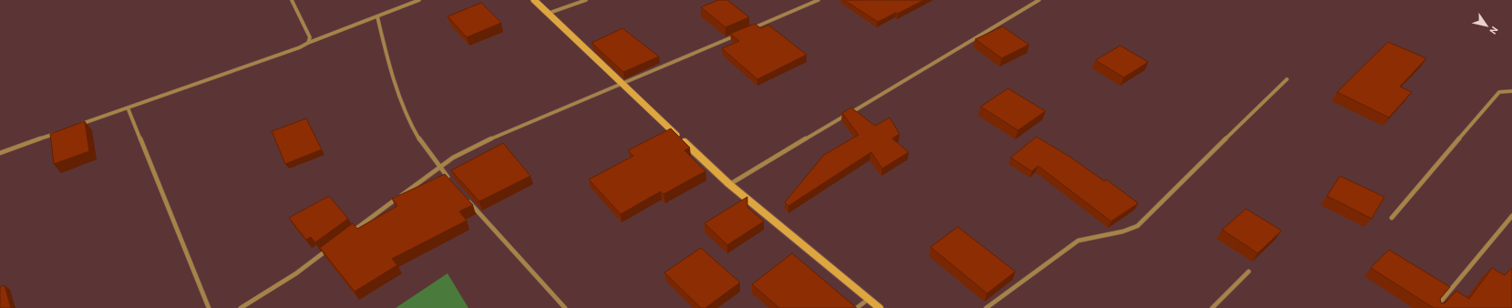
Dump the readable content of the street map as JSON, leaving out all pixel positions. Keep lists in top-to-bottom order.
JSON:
{
  "north": "bottom right"
}
